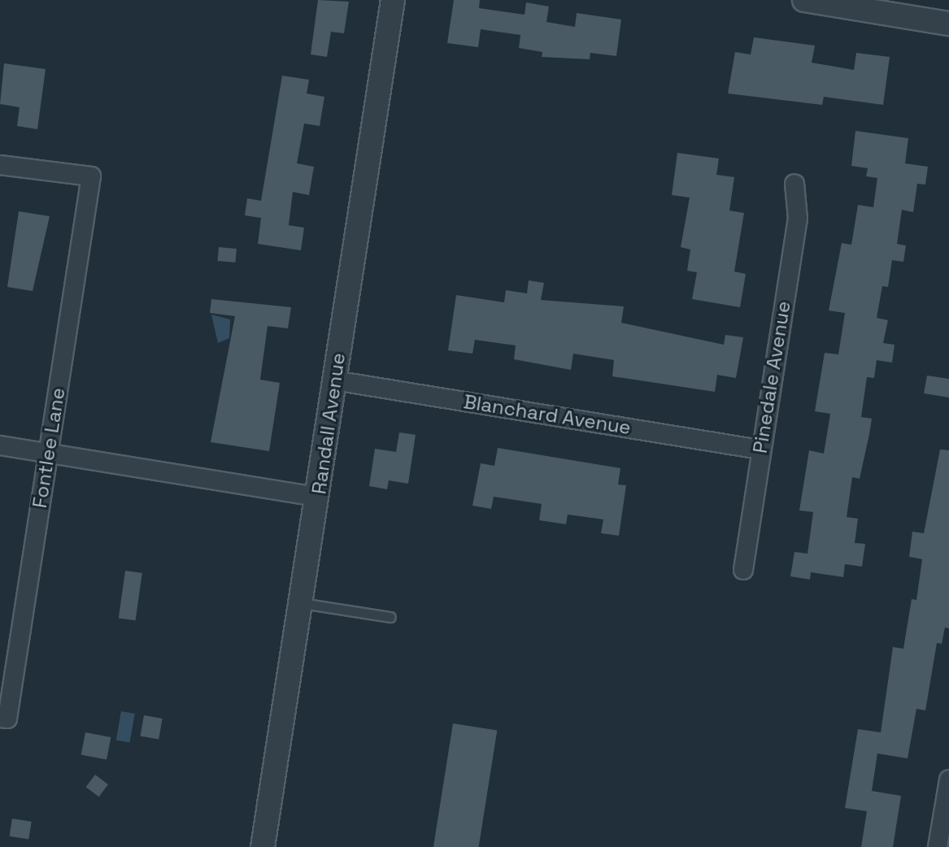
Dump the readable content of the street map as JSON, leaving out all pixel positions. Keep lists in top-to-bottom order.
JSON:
{
  "streets": {
    "street": [
      "Pinedale Avenue",
      "Blanchard Avenue",
      "Randall Avenue",
      "Fontlee Lane"
    ]
  },
  "crossings": [
    ["Pinedale Avenue", "Blanchard Avenue"],
    ["Blanchard Avenue", "Randall Avenue"]
  ]
}
